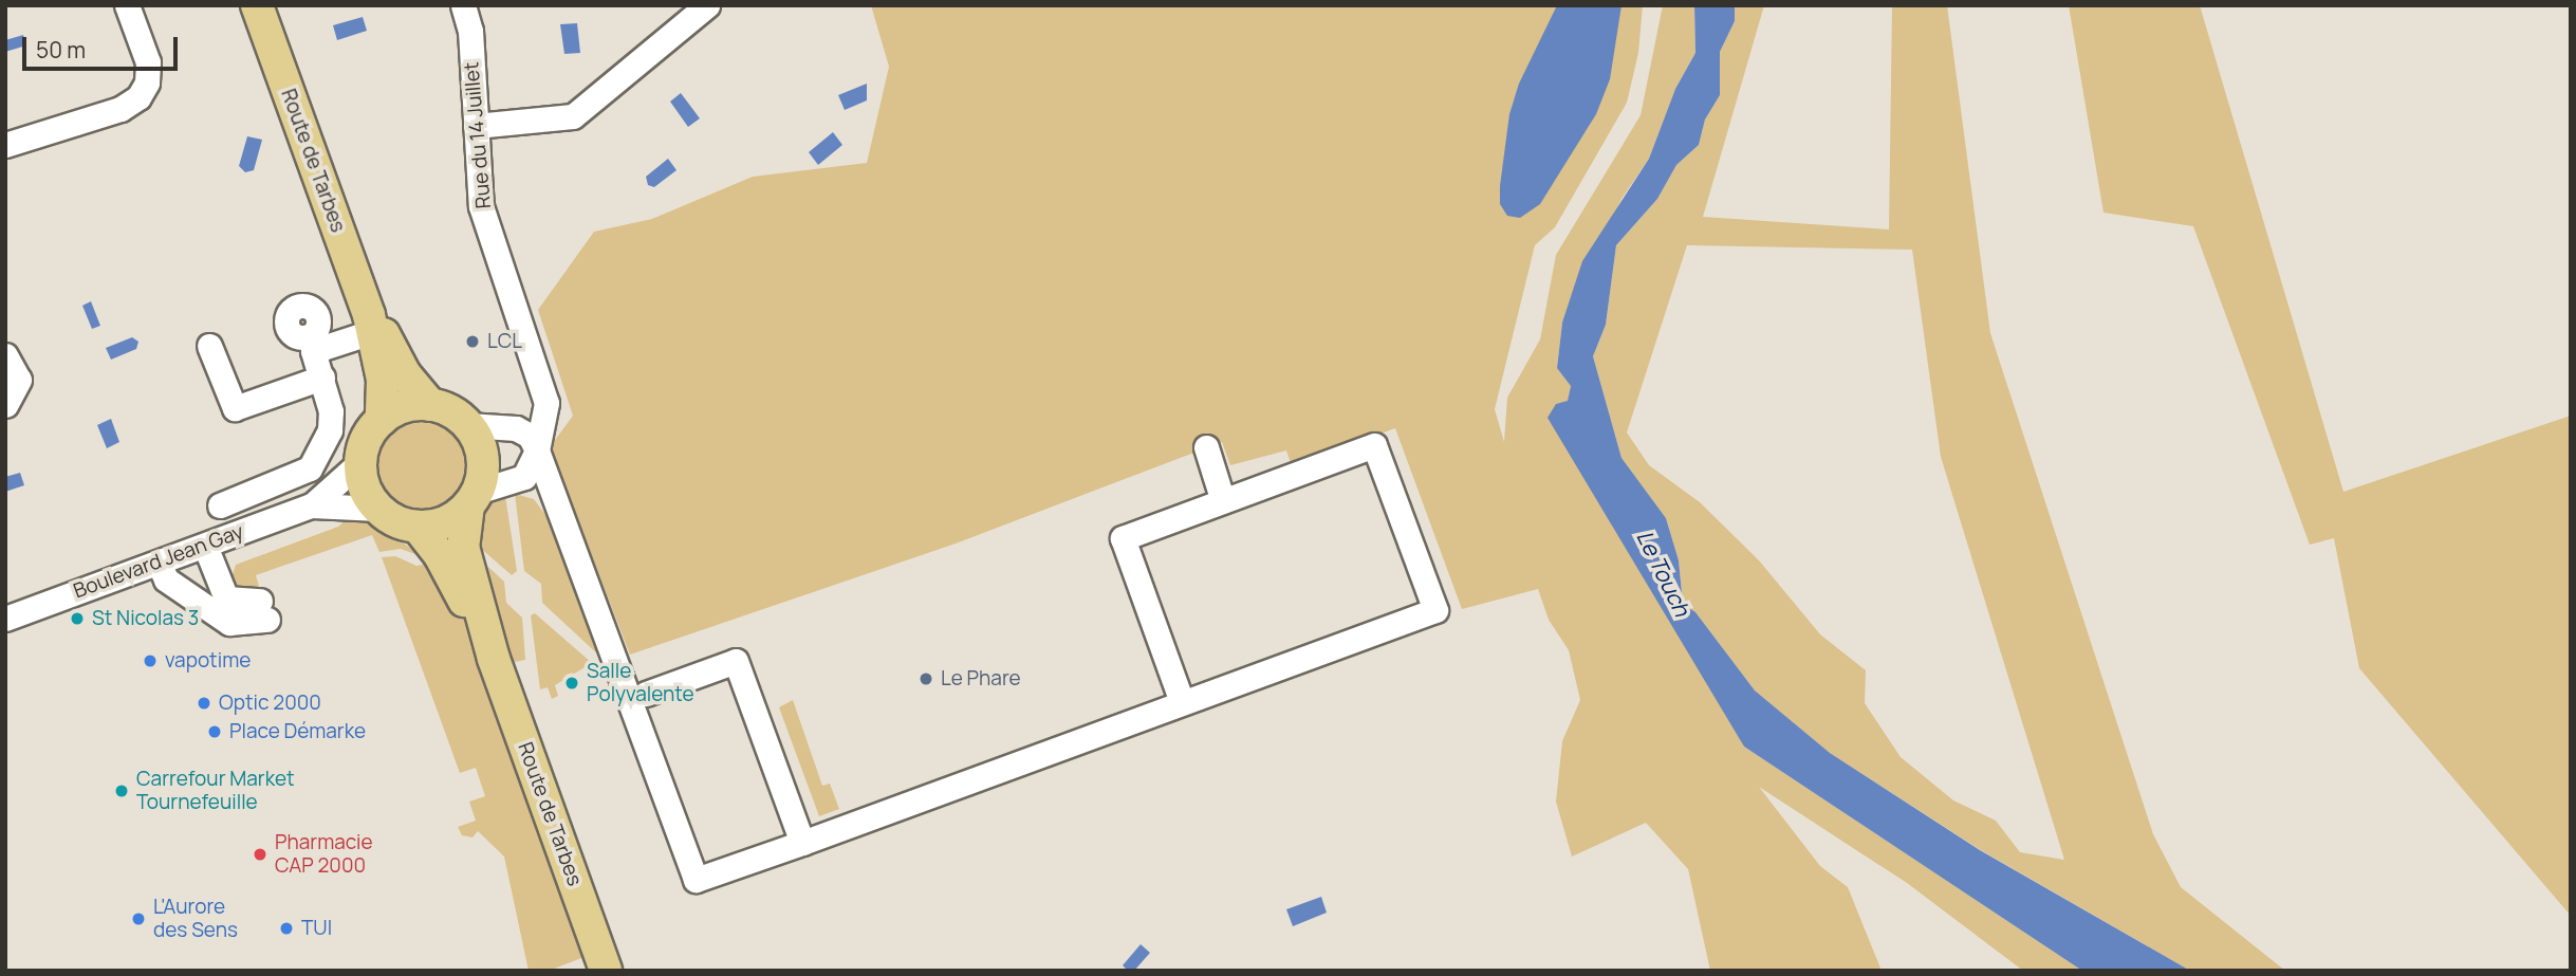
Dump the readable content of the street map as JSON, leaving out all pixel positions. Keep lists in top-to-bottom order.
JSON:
{
  "streets": {
    "main road": ["Route de Tarbes"],
    "street": ["Rue du 14 Juillet", "Boulevard Jean Gay"]
  },
  "crossings": [
    ["Route de Tarbes", "Boulevard Jean Gay"]
  ],
  "water": ["Le Touch"],
  "places": [
    "LCL",
    "St Nicolas 3",
    "vapotime",
    "Le Phare",
    "Salle Polyvalente",
    "Optic 2000",
    "Place Démarke",
    "Carrefour Market Tournefeuille",
    "Pharmacie CAP 2000",
    "L'Aurore des Sens",
    "TUI"
  ],
  "scale_bar": "50 m"
}
